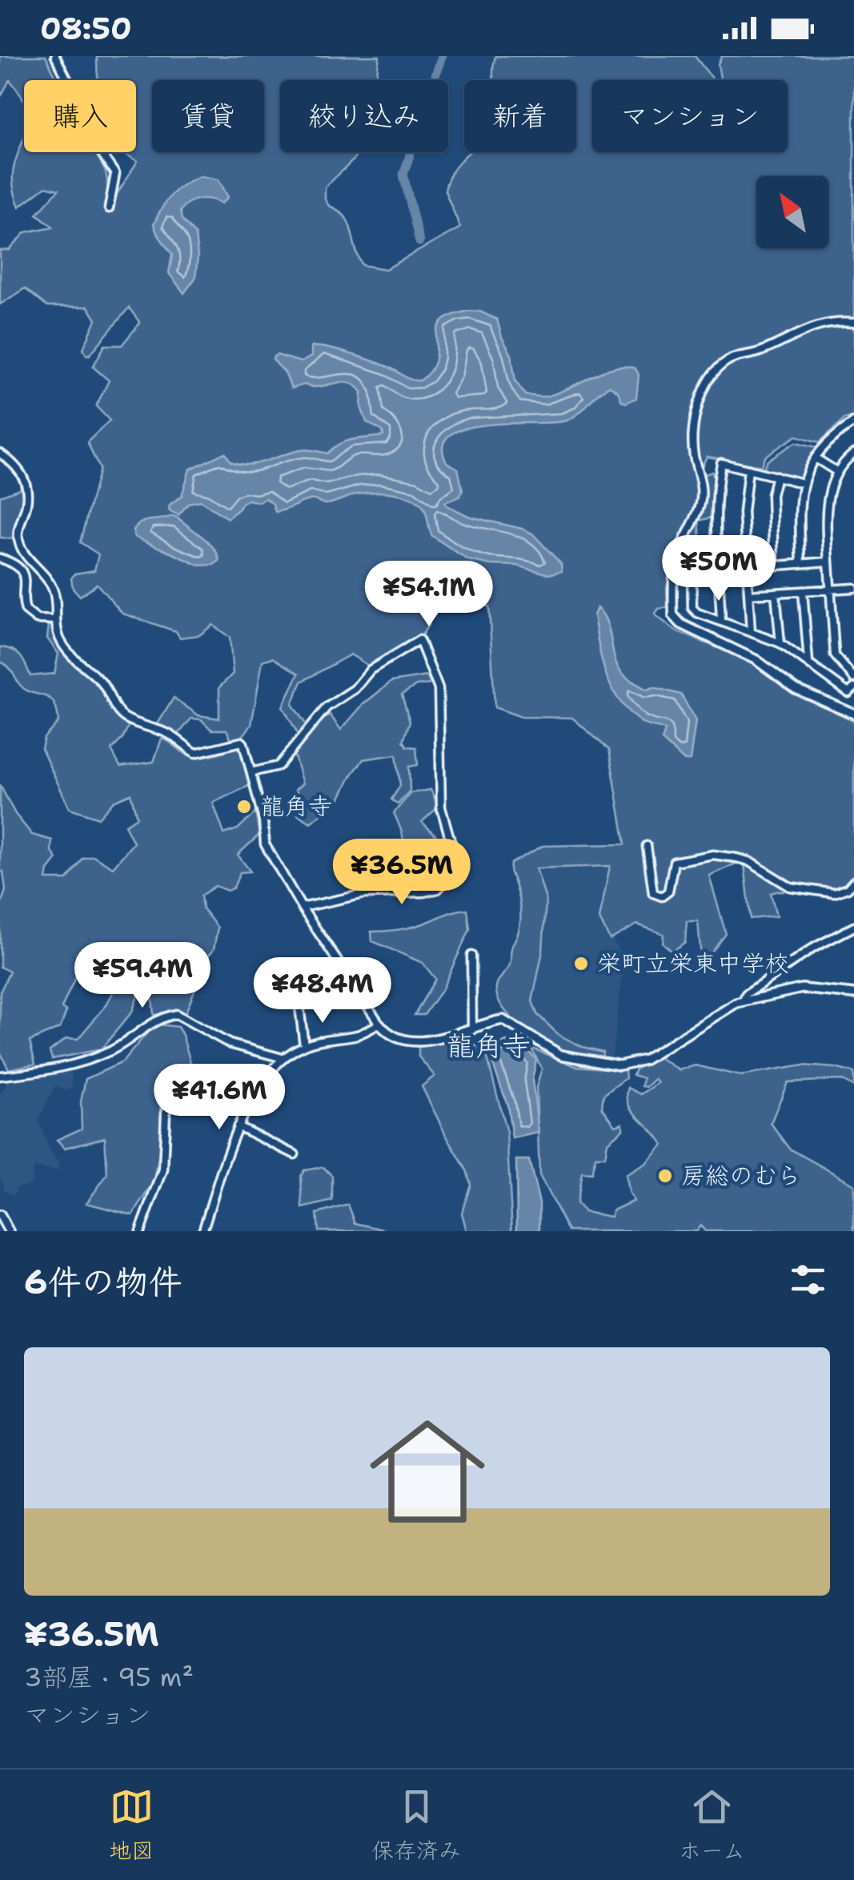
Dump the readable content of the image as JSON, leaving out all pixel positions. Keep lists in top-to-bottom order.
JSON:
{
  "districts": ["龍角寺"],
  "places": ["龍角寺", "栄町立栄東中学校", "房総のむら"],
  "north": "top left",
  "page": {
    "status": "08:50",
    "chip": [
      "購入",
      "賃貸",
      "絞り込み",
      "新着",
      "マンション"
    ],
    "price": [
      "¥50M",
      "¥54.1M",
      "¥36.5M",
      "¥59.4M",
      "¥48.4M",
      "¥41.6M"
    ],
    "heading": "6件の物件",
    "list": [
      {
        "name": "¥36.5M",
        "note": "3部屋 · 95 m² · マンション"
      }
    ],
    "tabs": ["地図", "保存済み", "ホーム"]
  }
}
